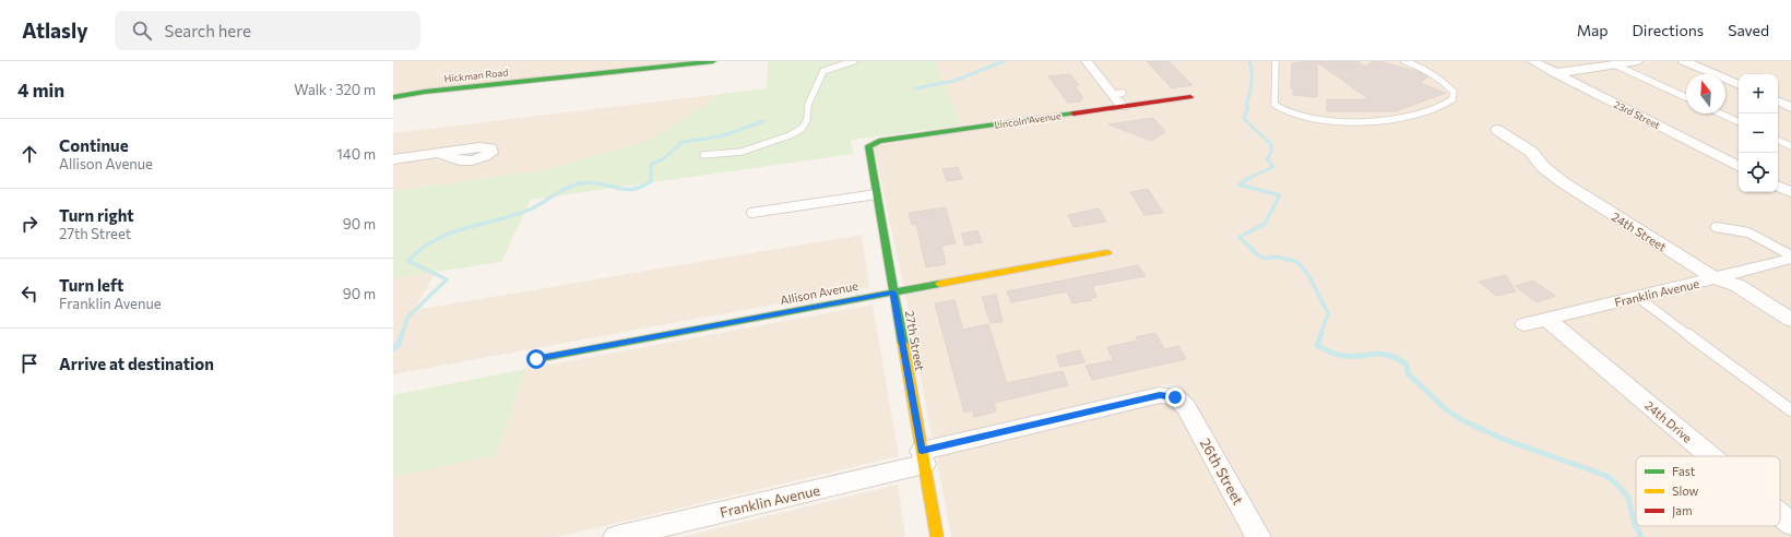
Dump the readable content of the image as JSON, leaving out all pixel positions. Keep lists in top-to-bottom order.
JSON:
{
  "streets": {
    "street": [
      "Hickman Road",
      "23rd Street",
      "Lincoln Avenue",
      "24th Street",
      "Allison Avenue",
      "Franklin Avenue",
      "27th Street",
      "24th Drive",
      "26th Street"
    ]
  },
  "crossings": [
    ["Lincoln Avenue", "27th Street"],
    ["24th Street", "Franklin Avenue"],
    ["Allison Avenue", "27th Street"],
    ["Franklin Avenue", "27th Street"],
    ["Franklin Avenue", "24th Drive"],
    ["Franklin Avenue", "26th Street"]
  ],
  "legend": ["Fast", "Slow", "Jam"],
  "north": "top",
  "page": {
    "header": "Atlasly",
    "search": "Search here",
    "nav": ["Map", "Directions", "Saved"],
    "heading": ["4 min", "Walk · 320 m"],
    "map_buttons": ["+", "−"],
    "list": [
      ["Continue", "Allison Avenue", "140 m"],
      ["Turn right", "27th Street", "90 m"],
      ["Turn left", "Franklin Avenue", "90 m"],
      "Arrive at destination"
    ]
  }
}
